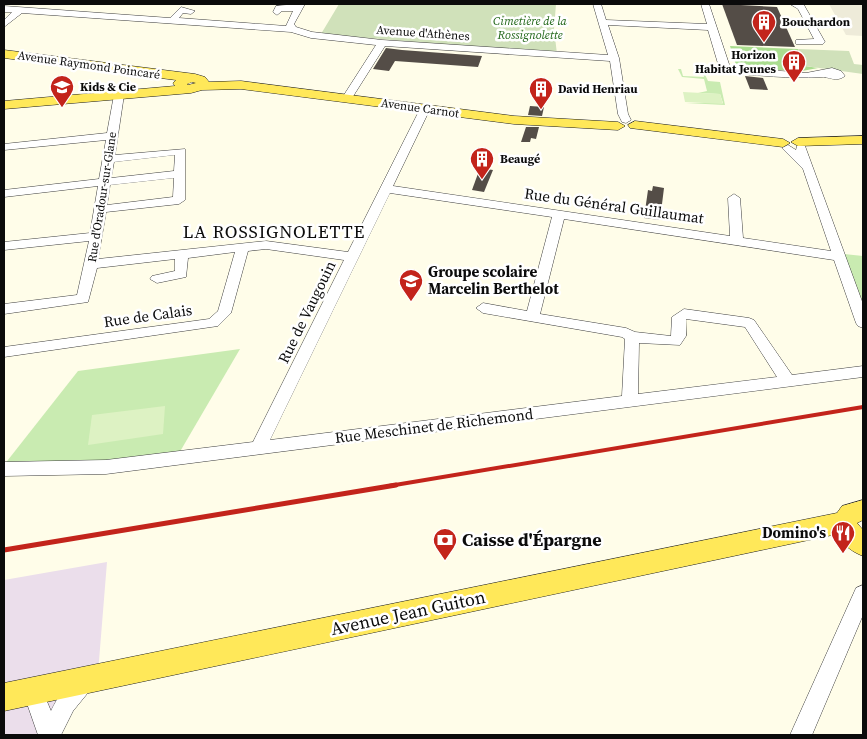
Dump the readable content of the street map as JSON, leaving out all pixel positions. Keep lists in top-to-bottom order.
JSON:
{
  "streets": {
    "main road": ["Avenue Raymond Poincaré", "Avenue Carnot", "Avenue Jean Guiton"],
    "street": [
      "Avenue d'Athènes",
      "Rue d'Oradour-sur-Glane",
      "Rue du Général Guillaumat",
      "Rue de Vaugouin",
      "Rue de Calais",
      "Rue Meschinet de Richemond"
    ]
  },
  "crossings": [
    ["Avenue Raymond Poincaré", "Avenue Carnot"],
    ["Avenue Carnot", "Rue de Vaugouin"],
    ["Rue du Général Guillaumat", "Rue de Vaugouin"],
    ["Rue de Vaugouin", "Rue Meschinet de Richemond"]
  ],
  "districts": ["LA ROSSIGNOLETTE"],
  "parks": ["Cimetière de la Rossignolette"],
  "places": {
    "building": [
      "Bouchardon",
      "Horizon Habitat Jeunes",
      "David Henriau",
      "Beaugé"
    ],
    "school or university": ["Kids & Cie", "Groupe scolaire Marcelin Berthelot"],
    "restaurant": ["Domino's"],
    "bank": ["Caisse d'Épargne"]
  }
}
